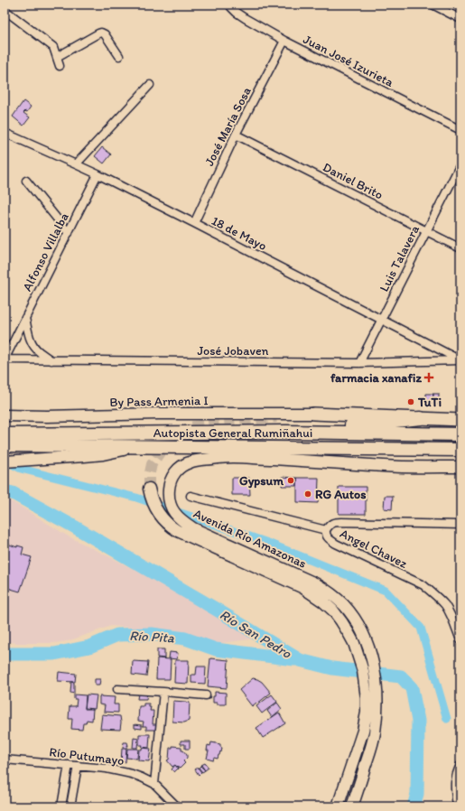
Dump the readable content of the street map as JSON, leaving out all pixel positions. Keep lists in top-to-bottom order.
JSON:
{
  "streets": {
    "highway": ["Autopista General Rumiñahui"],
    "main road": ["By Pass Armenia I", "Avenida Río Amazonas"],
    "street": [
      "Juan José Izurieta",
      "José María Sosa",
      "Daniel Brito",
      "18 de Mayo",
      "Alfonso Villalba",
      "Luis Talavera",
      "José Jobaven",
      "Angel Chavez",
      "Río Putumayo"
    ]
  },
  "crossings": [
    ["Juan José Izurieta", "José María Sosa"],
    ["José María Sosa", "Daniel Brito"],
    ["José María Sosa", "18 de Mayo"],
    ["Daniel Brito", "Luis Talavera"],
    ["18 de Mayo", "Alfonso Villalba"],
    ["18 de Mayo", "Luis Talavera"],
    ["18 de Mayo", "José Jobaven"],
    ["Alfonso Villalba", "José Jobaven"],
    ["Luis Talavera", "José Jobaven"]
  ],
  "water": ["Río San Pedro", "Río Pita"],
  "places": {
    "health": ["farmacia xanafiz"],
    "other": ["TuTi", "Gypsum", "RG Autos"]
  }
}
